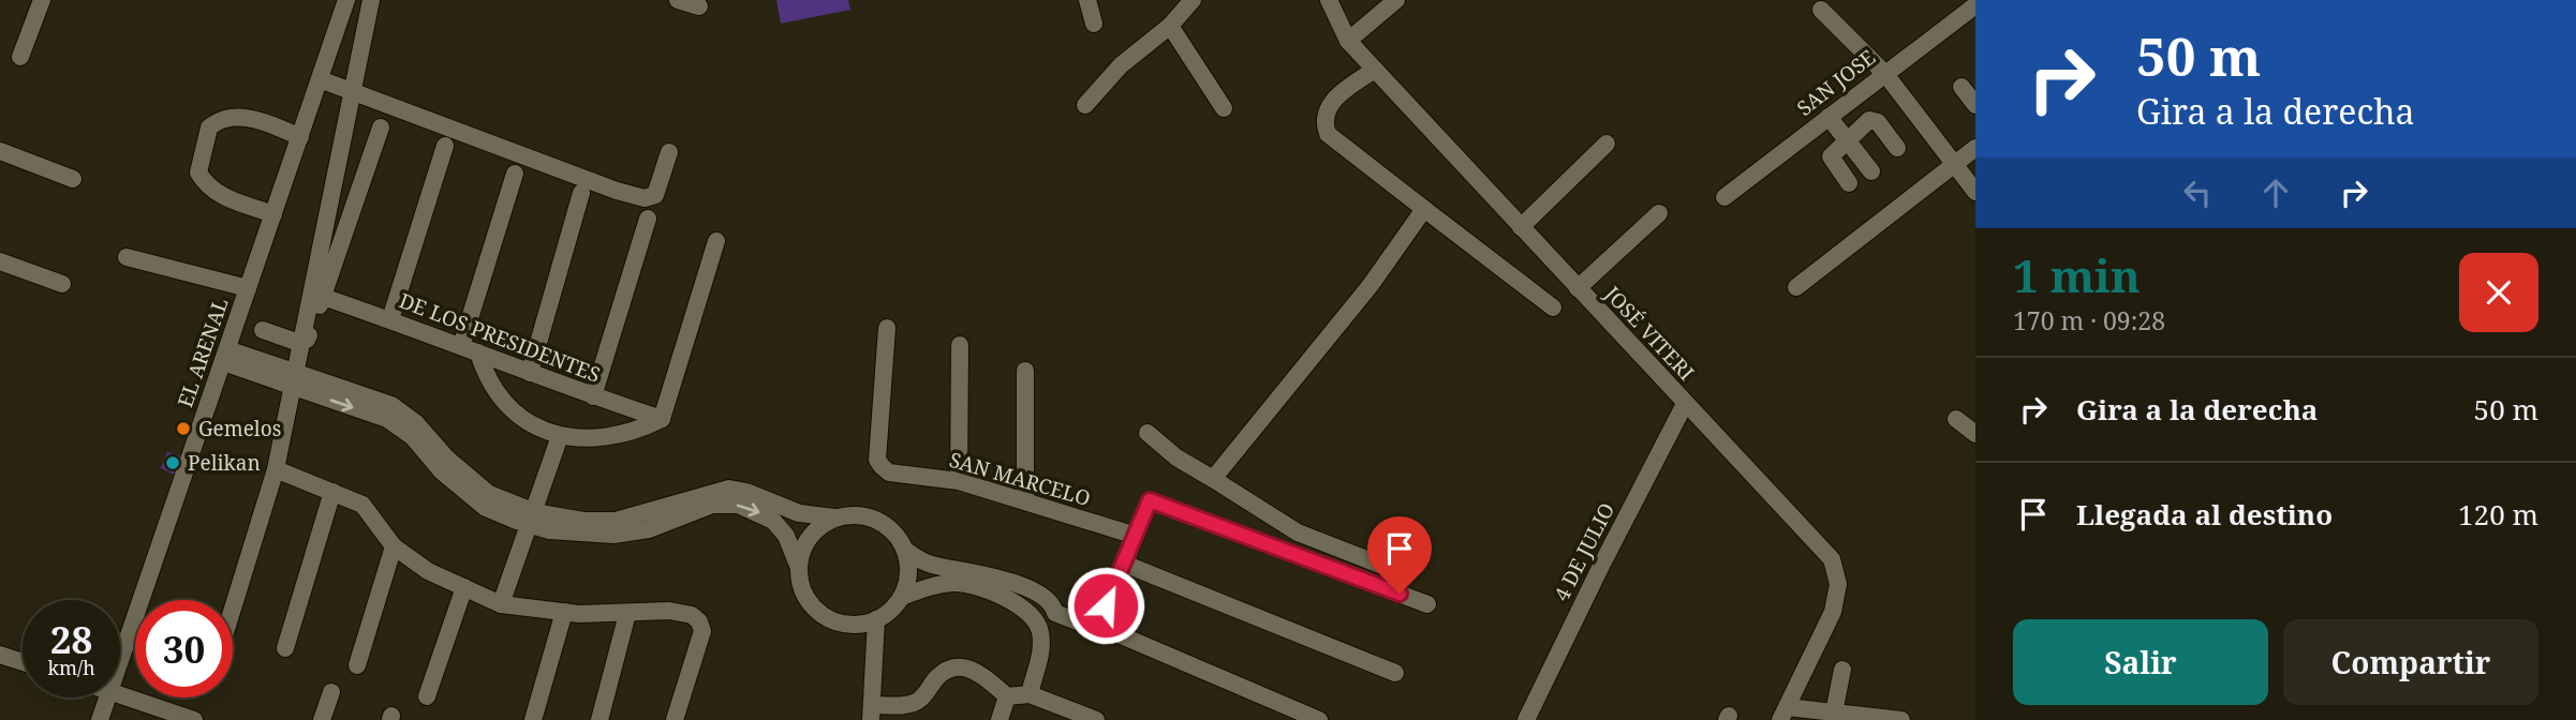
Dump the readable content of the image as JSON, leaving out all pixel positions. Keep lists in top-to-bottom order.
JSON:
{
  "streets": {
    "street": [
      "SAN JOSE",
      "JOSÉ VITERI",
      "DE LOS PRESIDENTES",
      "EL ARENAL",
      "SAN MARCELO",
      "4 DE JULIO"
    ]
  },
  "crossings": [
    ["JOSÉ VITERI", "4 DE JULIO"]
  ],
  "places": ["Gemelos", "Pelikan"],
  "page": {
    "turn": ["50 m", "Gira a la derecha"],
    "heading": ["1 min", "170 m · 09:28"],
    "list": [
      {
        "name": "Gira a la derecha",
        "value": "50 m"
      },
      {
        "name": "Llegada al destino",
        "value": "120 m"
      }
    ],
    "speed": "28 km/h",
    "limit": "30",
    "buttons": ["Salir", "Compartir"]
  }
}
